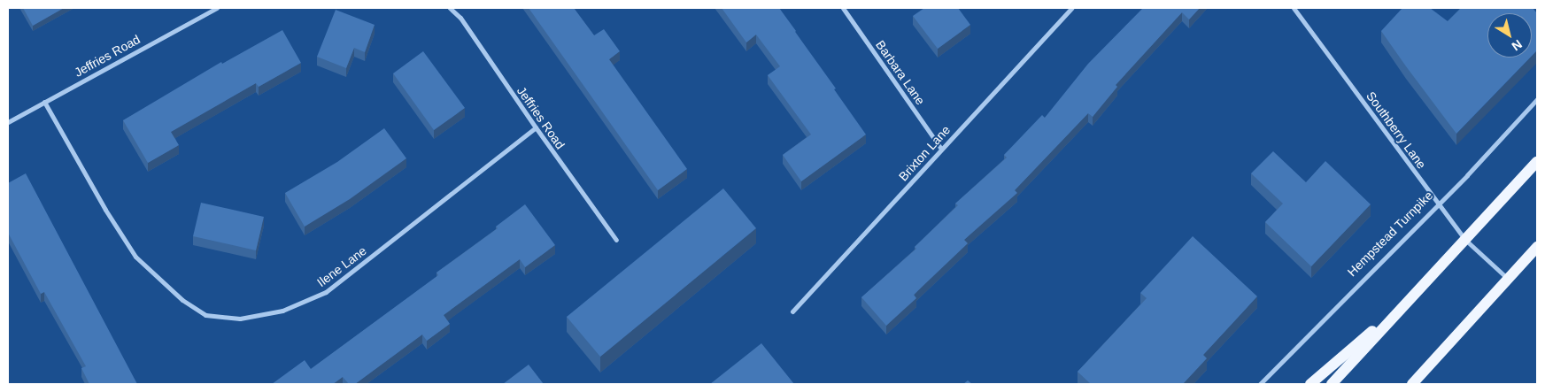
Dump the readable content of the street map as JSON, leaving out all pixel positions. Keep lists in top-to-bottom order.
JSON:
{
  "streets": {
    "street": [
      "Jeffries Road",
      "Barbara Lane",
      "Southberry Lane",
      "Brixton Lane",
      "Hempstead Turnpike",
      "Ilene Lane"
    ]
  },
  "crossings": [
    ["Jeffries Road", "Ilene Lane"],
    ["Barbara Lane", "Brixton Lane"],
    ["Southberry Lane", "Hempstead Turnpike"]
  ],
  "north": "bottom right"
}
